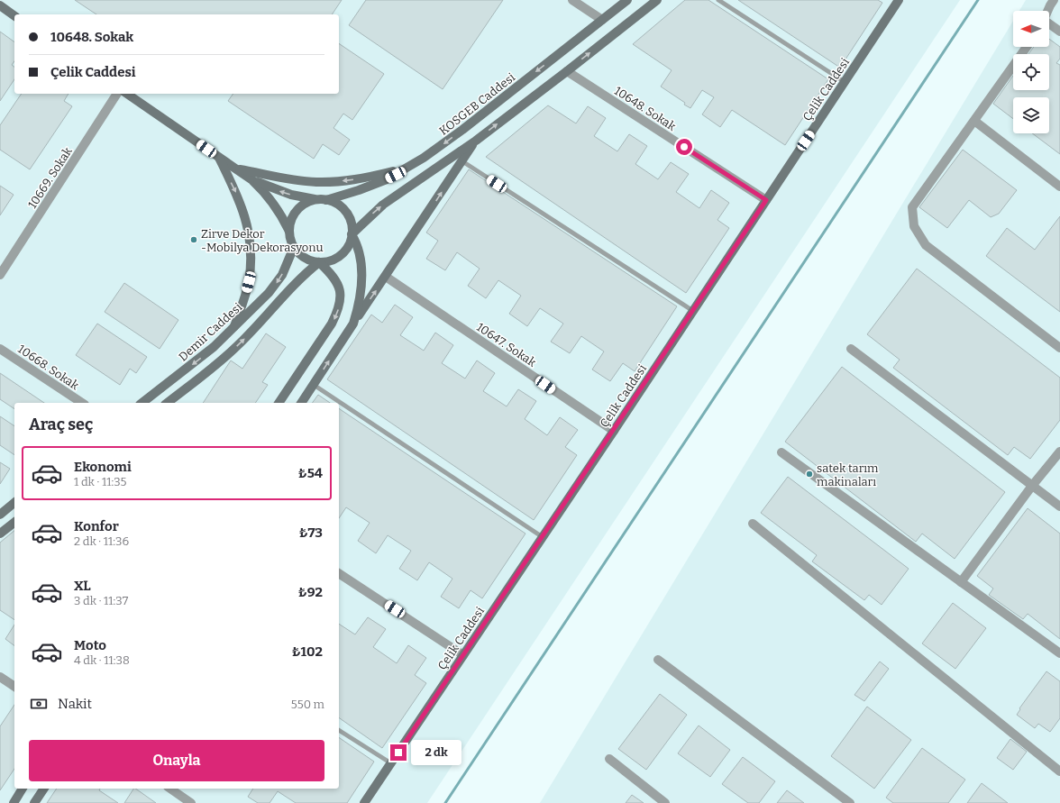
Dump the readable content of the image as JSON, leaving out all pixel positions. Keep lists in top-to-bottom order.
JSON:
{
  "streets": {
    "street": [
      "Çelik Caddesi",
      "KOSGEB Caddesi",
      "10648. Sokak",
      "10669. Sokak",
      "Demir Caddesi",
      "10647. Sokak",
      "10668. Sokak"
    ]
  },
  "crossings": [
    ["Çelik Caddesi", "10648. Sokak"],
    ["Çelik Caddesi", "10647. Sokak"],
    ["KOSGEB Caddesi", "Demir Caddesi"]
  ],
  "places": ["Zirve Dekor -Mobilya Dekorasyonu", "satek tarım makinaları"],
  "north": "left",
  "page": {
    "banner": ["10648. Sokak", "Çelik Caddesi"],
    "heading": "Araç seç",
    "list": [
      {
        "name": "Ekonomi",
        "note": "1 dk · 11:35",
        "value": "₺54"
      },
      {
        "name": "Konfor",
        "note": "2 dk · 11:36",
        "value": "₺73"
      },
      {
        "name": "XL",
        "note": "3 dk · 11:37",
        "value": "₺92"
      },
      {
        "name": "Moto",
        "note": "4 dk · 11:38",
        "value": "₺102"
      }
    ],
    "pay": ["Nakit", "550 m"],
    "buttons": "Onayla",
    "bubble": "2 dk"
  }
}
